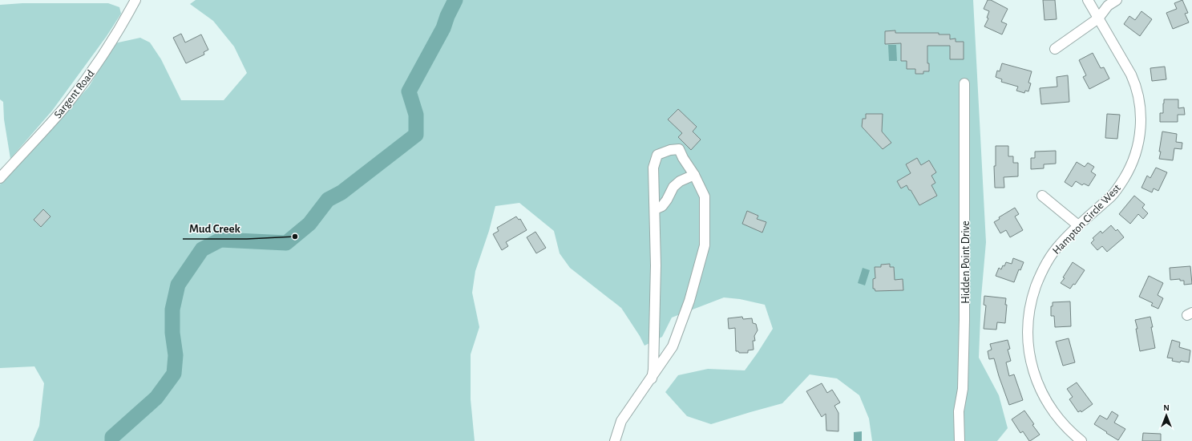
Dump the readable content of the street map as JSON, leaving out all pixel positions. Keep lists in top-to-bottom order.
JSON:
{
  "streets": {
    "street": ["Sargent Road", "Hampton Circle West", "Hidden Point Drive"]
  },
  "places": ["Mud Creek"],
  "north": "top"
}
